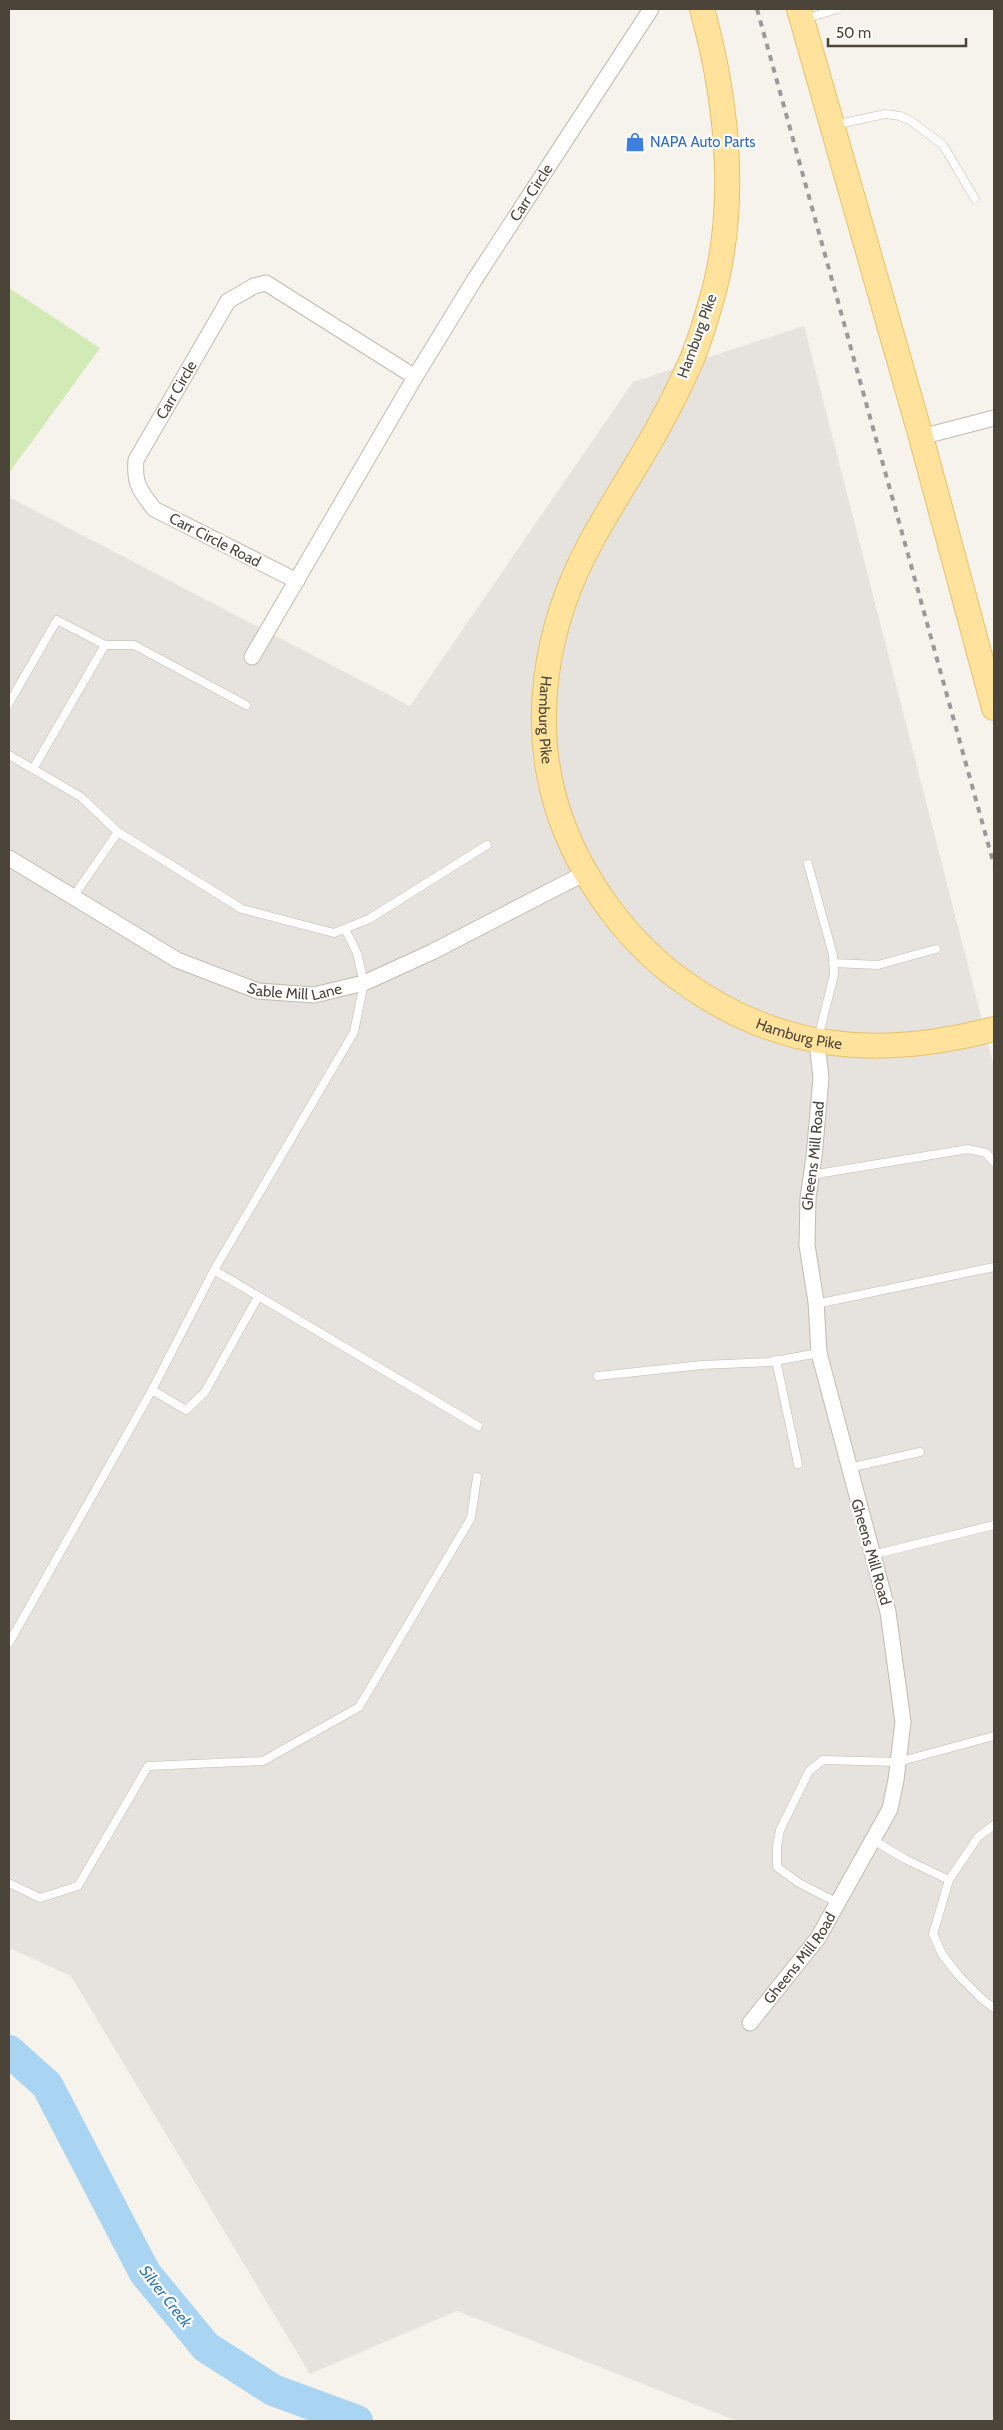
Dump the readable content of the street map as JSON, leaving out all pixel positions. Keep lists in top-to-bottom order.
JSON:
{
  "streets": {
    "main road": ["Hamburg Pike"],
    "street": [
      "Carr Circle",
      "Carr Circle Road",
      "Sable Mill Lane",
      "Gheens Mill Road"
    ]
  },
  "crossings": [
    ["Carr Circle", "Carr Circle Road"],
    ["Hamburg Pike", "Sable Mill Lane"],
    ["Hamburg Pike", "Gheens Mill Road"]
  ],
  "water": ["Silver Creek"],
  "places": {
    "shop": ["NAPA Auto Parts"]
  },
  "scale_bar": "50 m"
}
